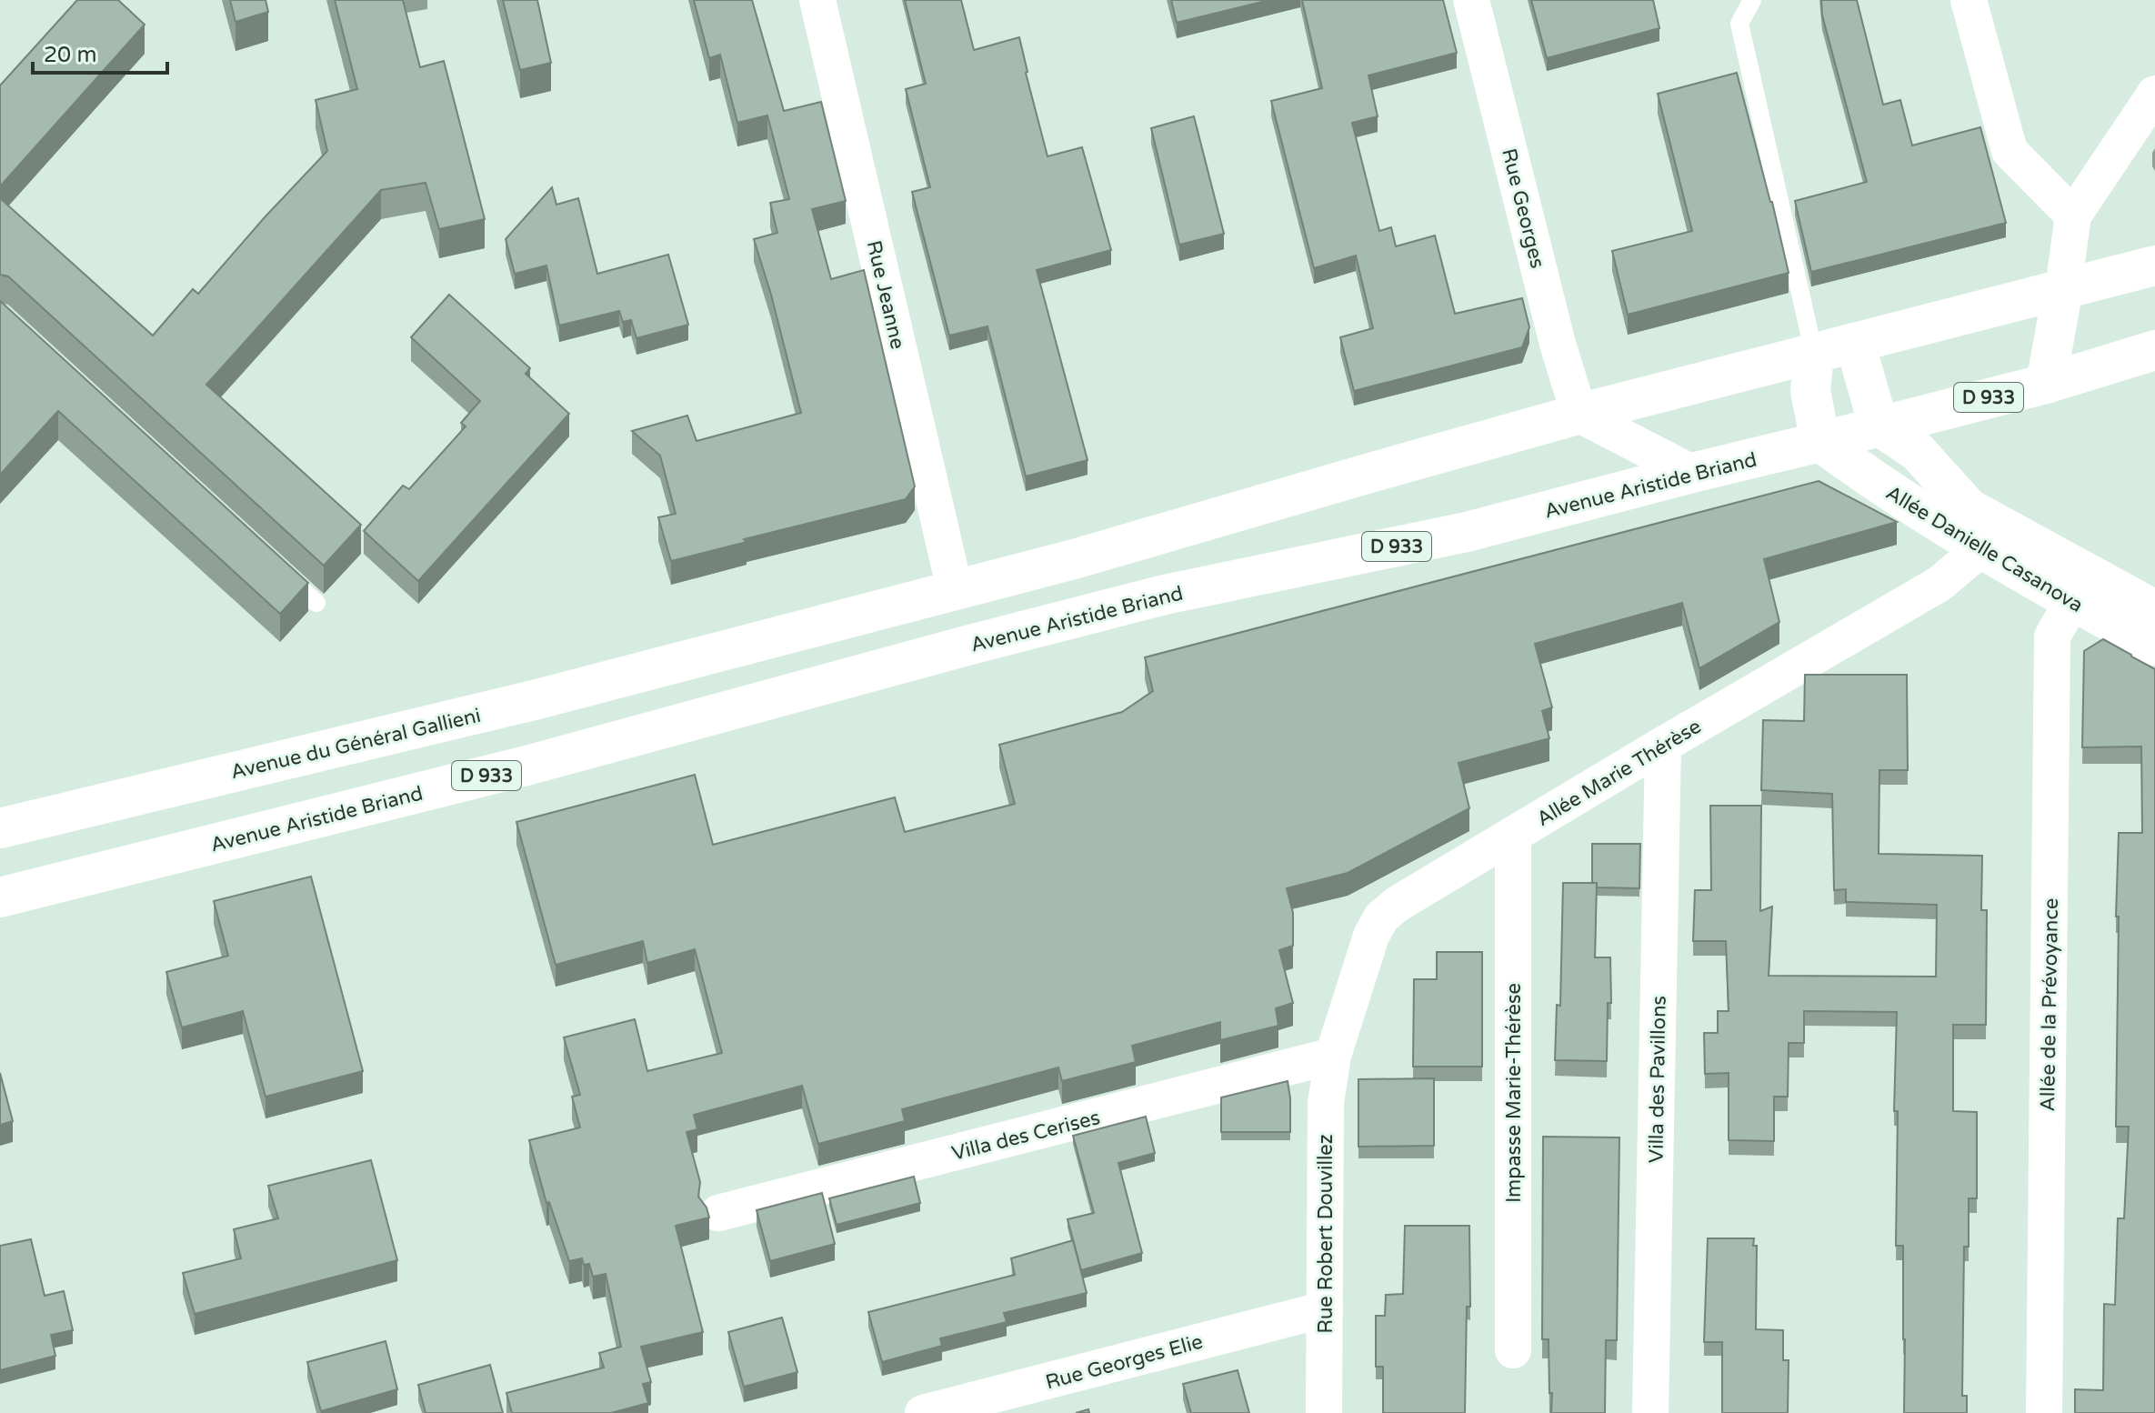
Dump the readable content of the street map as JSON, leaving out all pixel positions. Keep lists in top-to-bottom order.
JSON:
{
  "streets": {
    "main road": [
      "D 933",
      "Avenue Aristide Briand",
      "Allée Danielle Casanova",
      "Avenue du Général Gallieni"
    ],
    "street": [
      "Rue Georges",
      "Rue Jeanne",
      "Allée Marie Thérèse",
      "Allée de la Prévoyance",
      "Villa des Pavillons",
      "Impasse Marie-Thérèse",
      "Villa des Cerises",
      "Rue Robert Douvillez",
      "Rue Georges Elie"
    ]
  },
  "crossings": [
    ["Rue Jeanne", "Avenue du Général Gallieni"],
    ["Avenue Aristide Briand", "Allée Danielle Casanova"],
    ["Allée Danielle Casanova", "Allée Marie Thérèse"],
    ["Allée Danielle Casanova", "Allée de la Prévoyance"],
    ["Allée Marie Thérèse", "Villa des Pavillons"],
    ["Allée Marie Thérèse", "Impasse Marie-Thérèse"],
    ["Allée Marie Thérèse", "Villa des Cerises"],
    ["Allée Marie Thérèse", "Rue Robert Douvillez"],
    ["Villa des Cerises", "Rue Robert Douvillez"],
    ["Rue Robert Douvillez", "Rue Georges Elie"]
  ],
  "scale_bar": "20 m"
}
